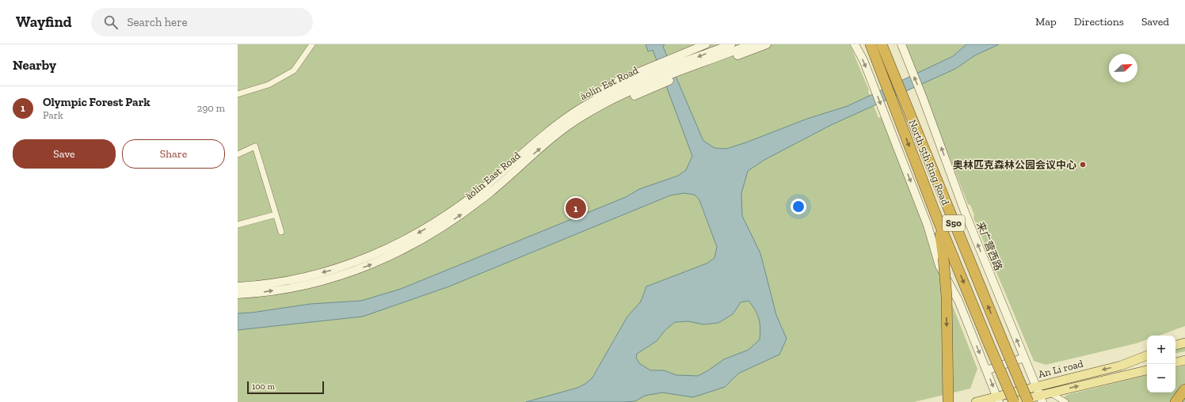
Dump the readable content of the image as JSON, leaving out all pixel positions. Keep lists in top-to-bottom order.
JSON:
{
  "streets": {
    "highway": ["North 5th Ring Road", "S50"],
    "main road": [
      "àolín Est Road",
      "àolín East Road",
      "来广营西路",
      "An Li road"
    ]
  },
  "crossings": [
    ["àolín Est Road", "àolín East Road"],
    ["North 5th Ring Road", "An Li road"],
    ["来广营西路", "An Li road"]
  ],
  "places": ["奥林匹克森林公园会议中心"],
  "scale_bar": "100 m",
  "north": "top right",
  "page": {
    "header": "Wayfind",
    "search": "Search here",
    "nav": ["Map", "Directions", "Saved"],
    "heading": "Nearby",
    "list": [
      {
        "mark": "1",
        "name": "Olympic Forest Park",
        "note": "Park",
        "value": "290 m"
      }
    ],
    "buttons": ["Save", "Share"],
    "pins": "1",
    "map_buttons": ["+", "−"],
    "scale": "100 m"
  }
}
